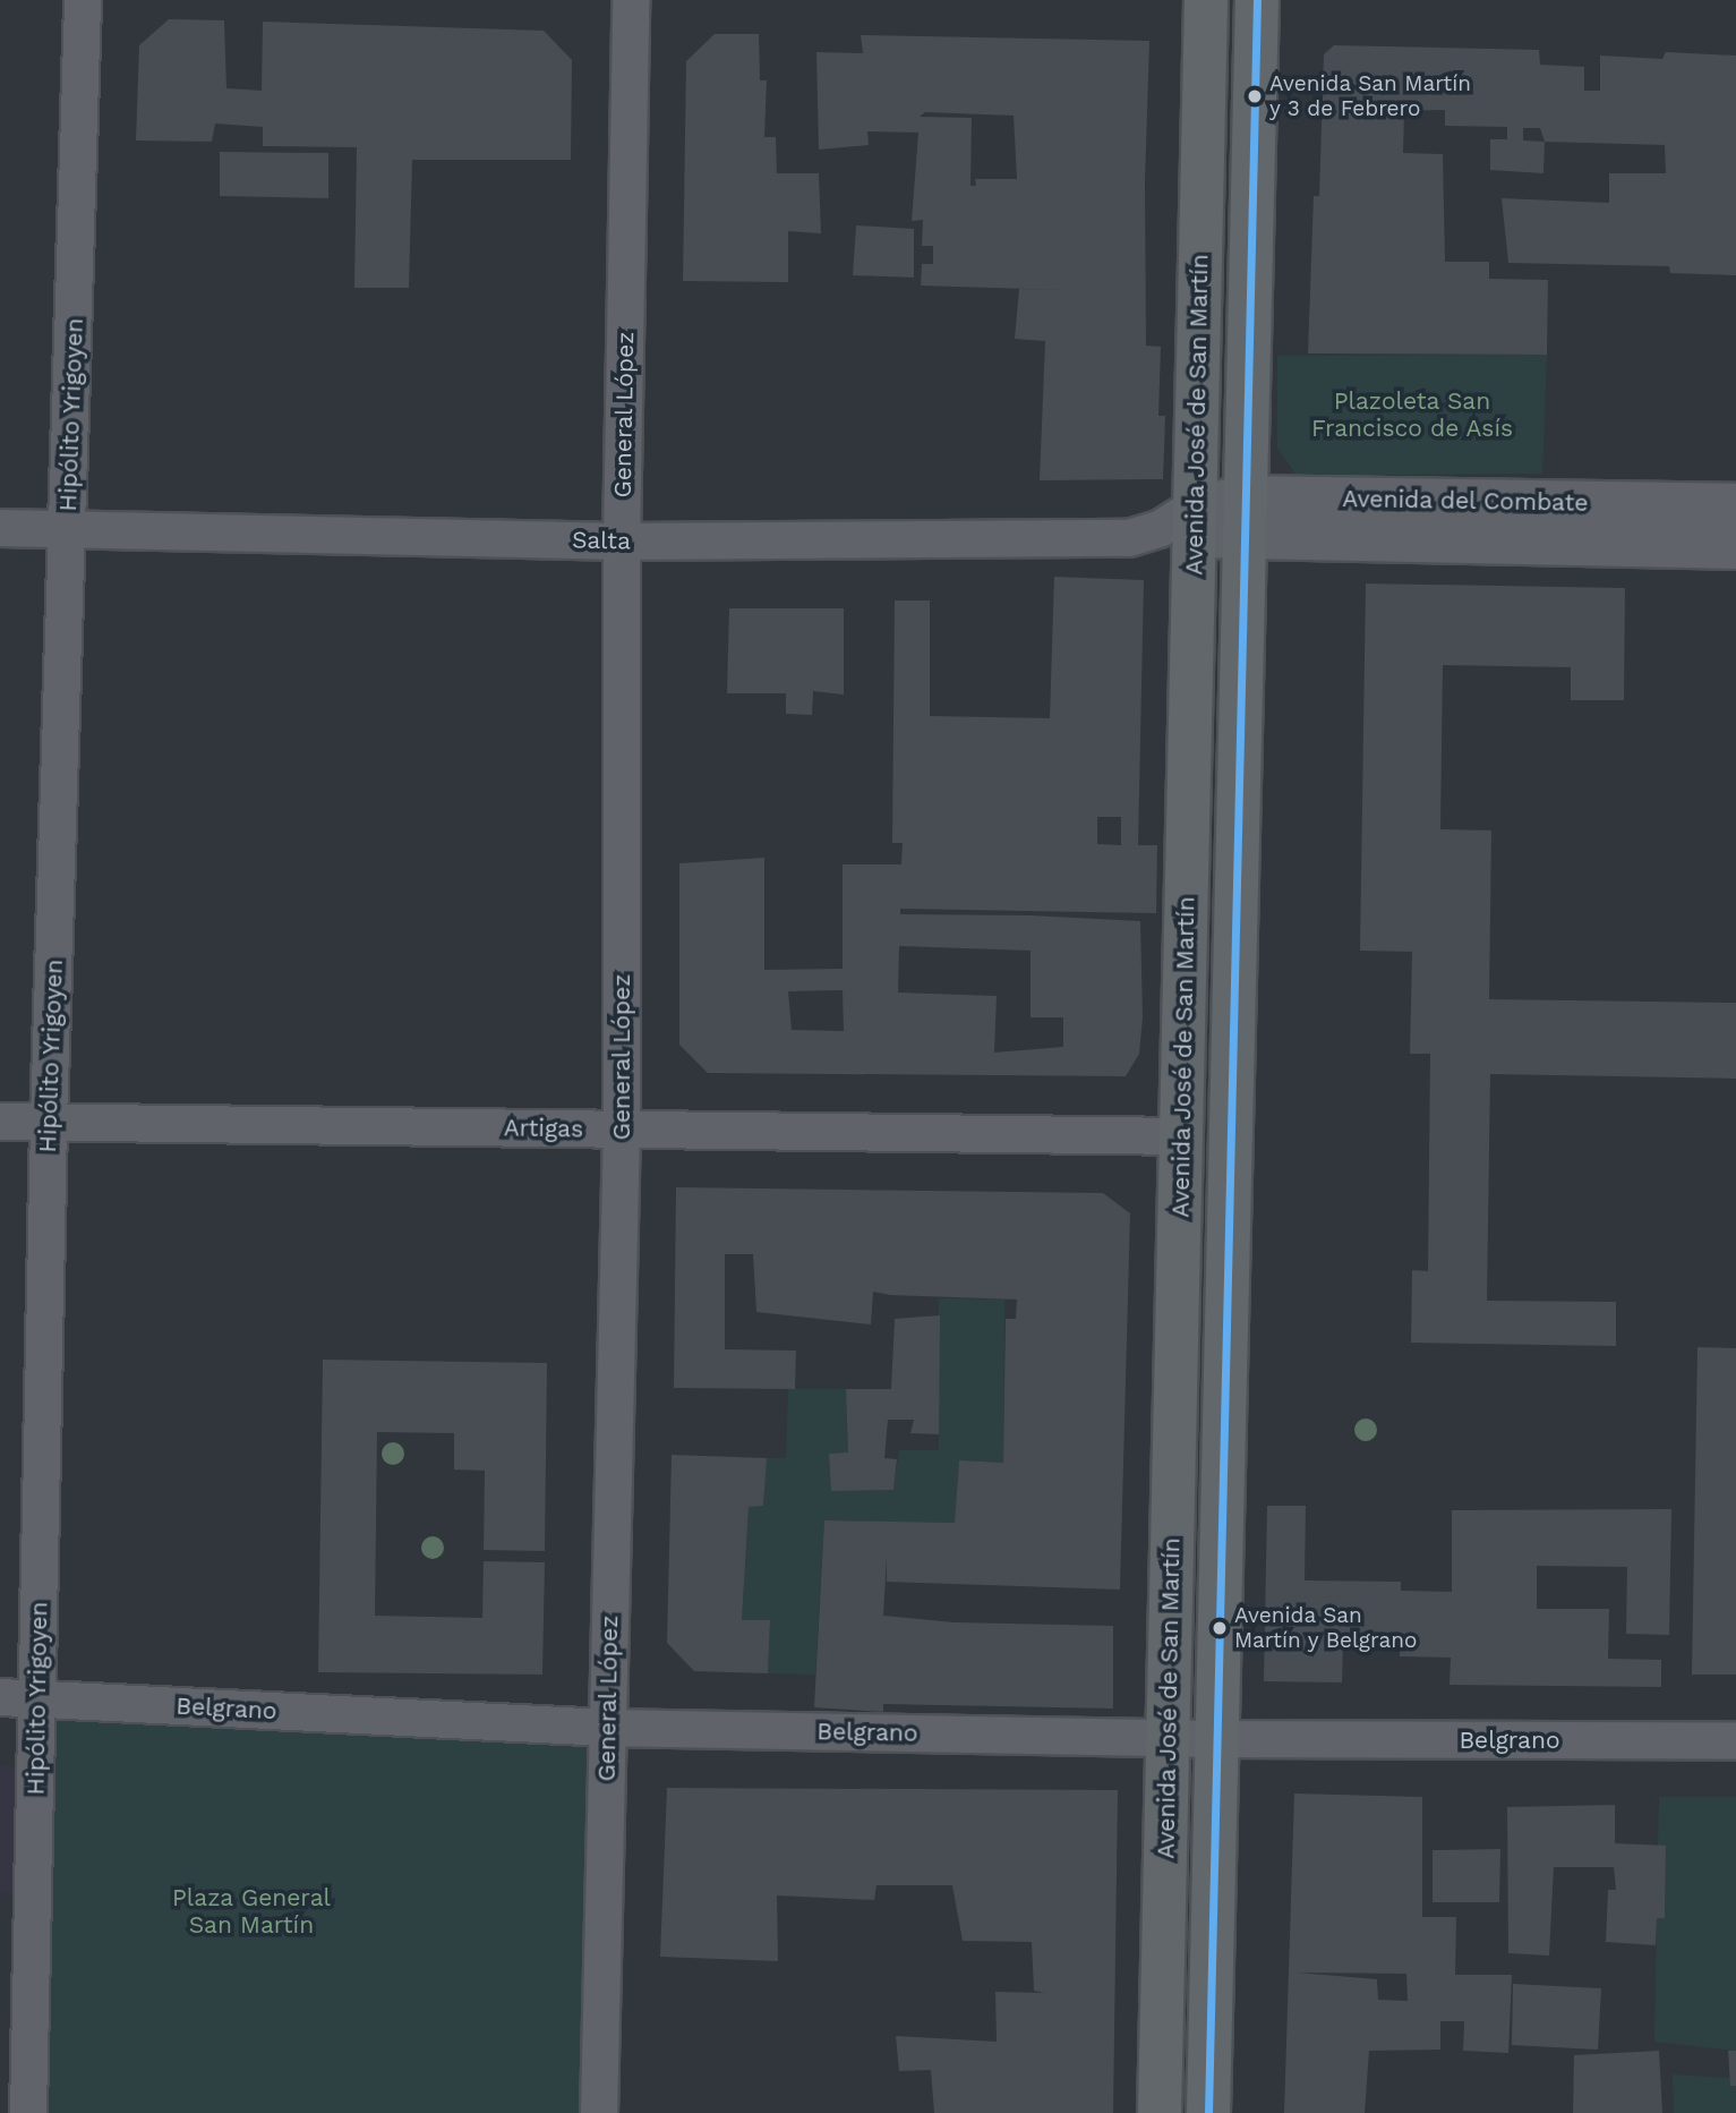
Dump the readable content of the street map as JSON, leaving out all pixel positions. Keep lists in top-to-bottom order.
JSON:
{
  "streets": {
    "main road": ["Avenida José de San Martín"],
    "street": [
      "Hipólito Yrigoyen",
      "General López",
      "Avenida del Combate",
      "Salta",
      "Artigas",
      "Belgrano"
    ]
  },
  "crossings": [
    ["Hipólito Yrigoyen", "Salta"],
    ["Hipólito Yrigoyen", "Artigas"],
    ["Hipólito Yrigoyen", "Belgrano"],
    ["General López", "Salta"],
    ["General López", "Artigas"],
    ["General López", "Belgrano"],
    ["Avenida José de San Martín", "Avenida del Combate"],
    ["Avenida José de San Martín", "Salta"],
    ["Avenida José de San Martín", "Artigas"],
    ["Avenida José de San Martín", "Belgrano"],
    ["Avenida del Combate", "Salta"]
  ],
  "parks": ["Plazoleta San Francisco de Asís", "Plaza General San Martín"],
  "places": ["Avenida San Martín y 3 de Febrero", "Avenida San Martín y Belgrano"]
}
